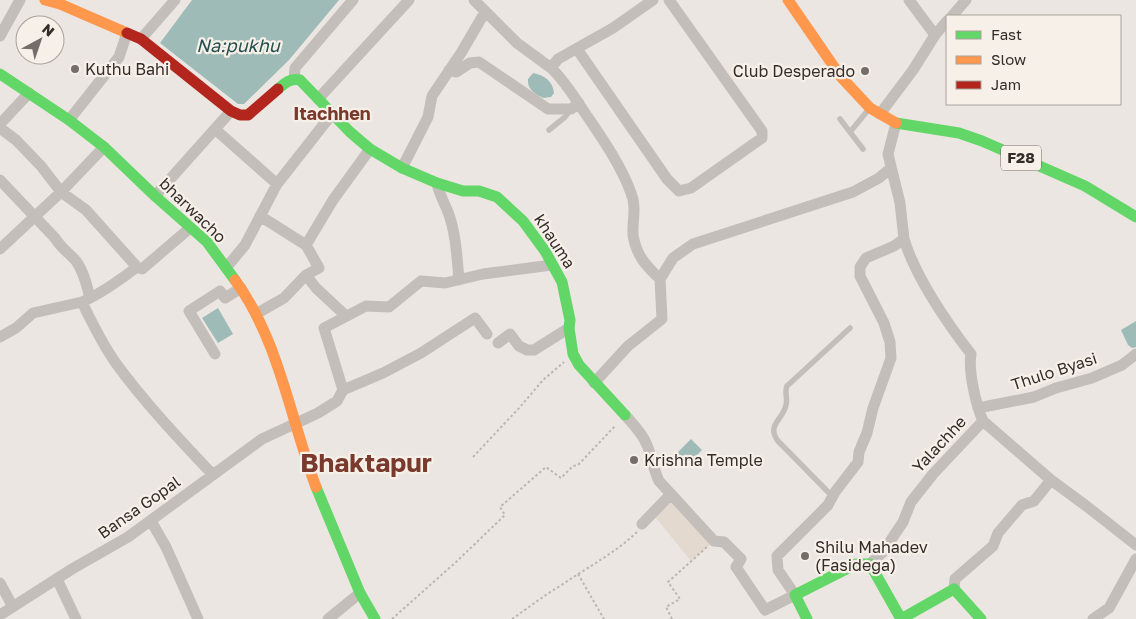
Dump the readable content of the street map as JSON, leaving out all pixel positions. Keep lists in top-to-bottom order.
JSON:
{
  "streets": {
    "main road": ["F28", "bharwacho", "khauma"],
    "street": ["Thulo Byasi", "Yalachhe", "Bansa Gopal"]
  },
  "crossings": [
    ["bharwacho", "Bansa Gopal"]
  ],
  "districts": ["Itachhen", "Bhaktapur"],
  "water": ["Na:pukhu"],
  "places": [
    "Kuthu Bahi",
    "Club Desperado",
    "Krishna Temple",
    "Shilu Mahadev (Fasidega)"
  ],
  "legend": ["Fast", "Slow", "Jam"],
  "north": "top right"
}
